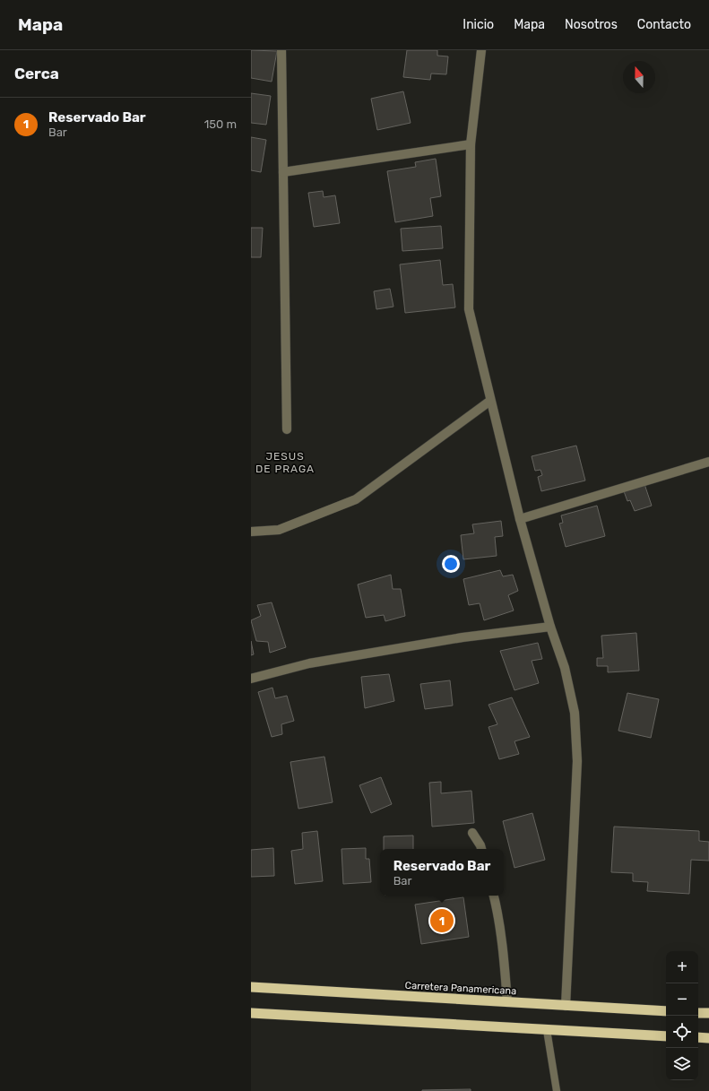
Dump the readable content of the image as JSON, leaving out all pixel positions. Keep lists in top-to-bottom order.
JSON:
{
  "streets": {
    "highway": ["Carretera Panamericana"]
  },
  "districts": ["JESUS DE PRAGA"],
  "north": "top",
  "page": {
    "header": "Mapa",
    "nav": [
      "Inicio",
      "Mapa",
      "Nosotros",
      "Contacto"
    ],
    "heading": "Cerca",
    "list": [
      {
        "mark": "1",
        "name": "Reservado Bar",
        "note": "Bar",
        "value": "150 m"
      }
    ],
    "popup": ["Reservado Bar", "Bar"],
    "pins": "1",
    "map_buttons": ["+", "−"]
  }
}
